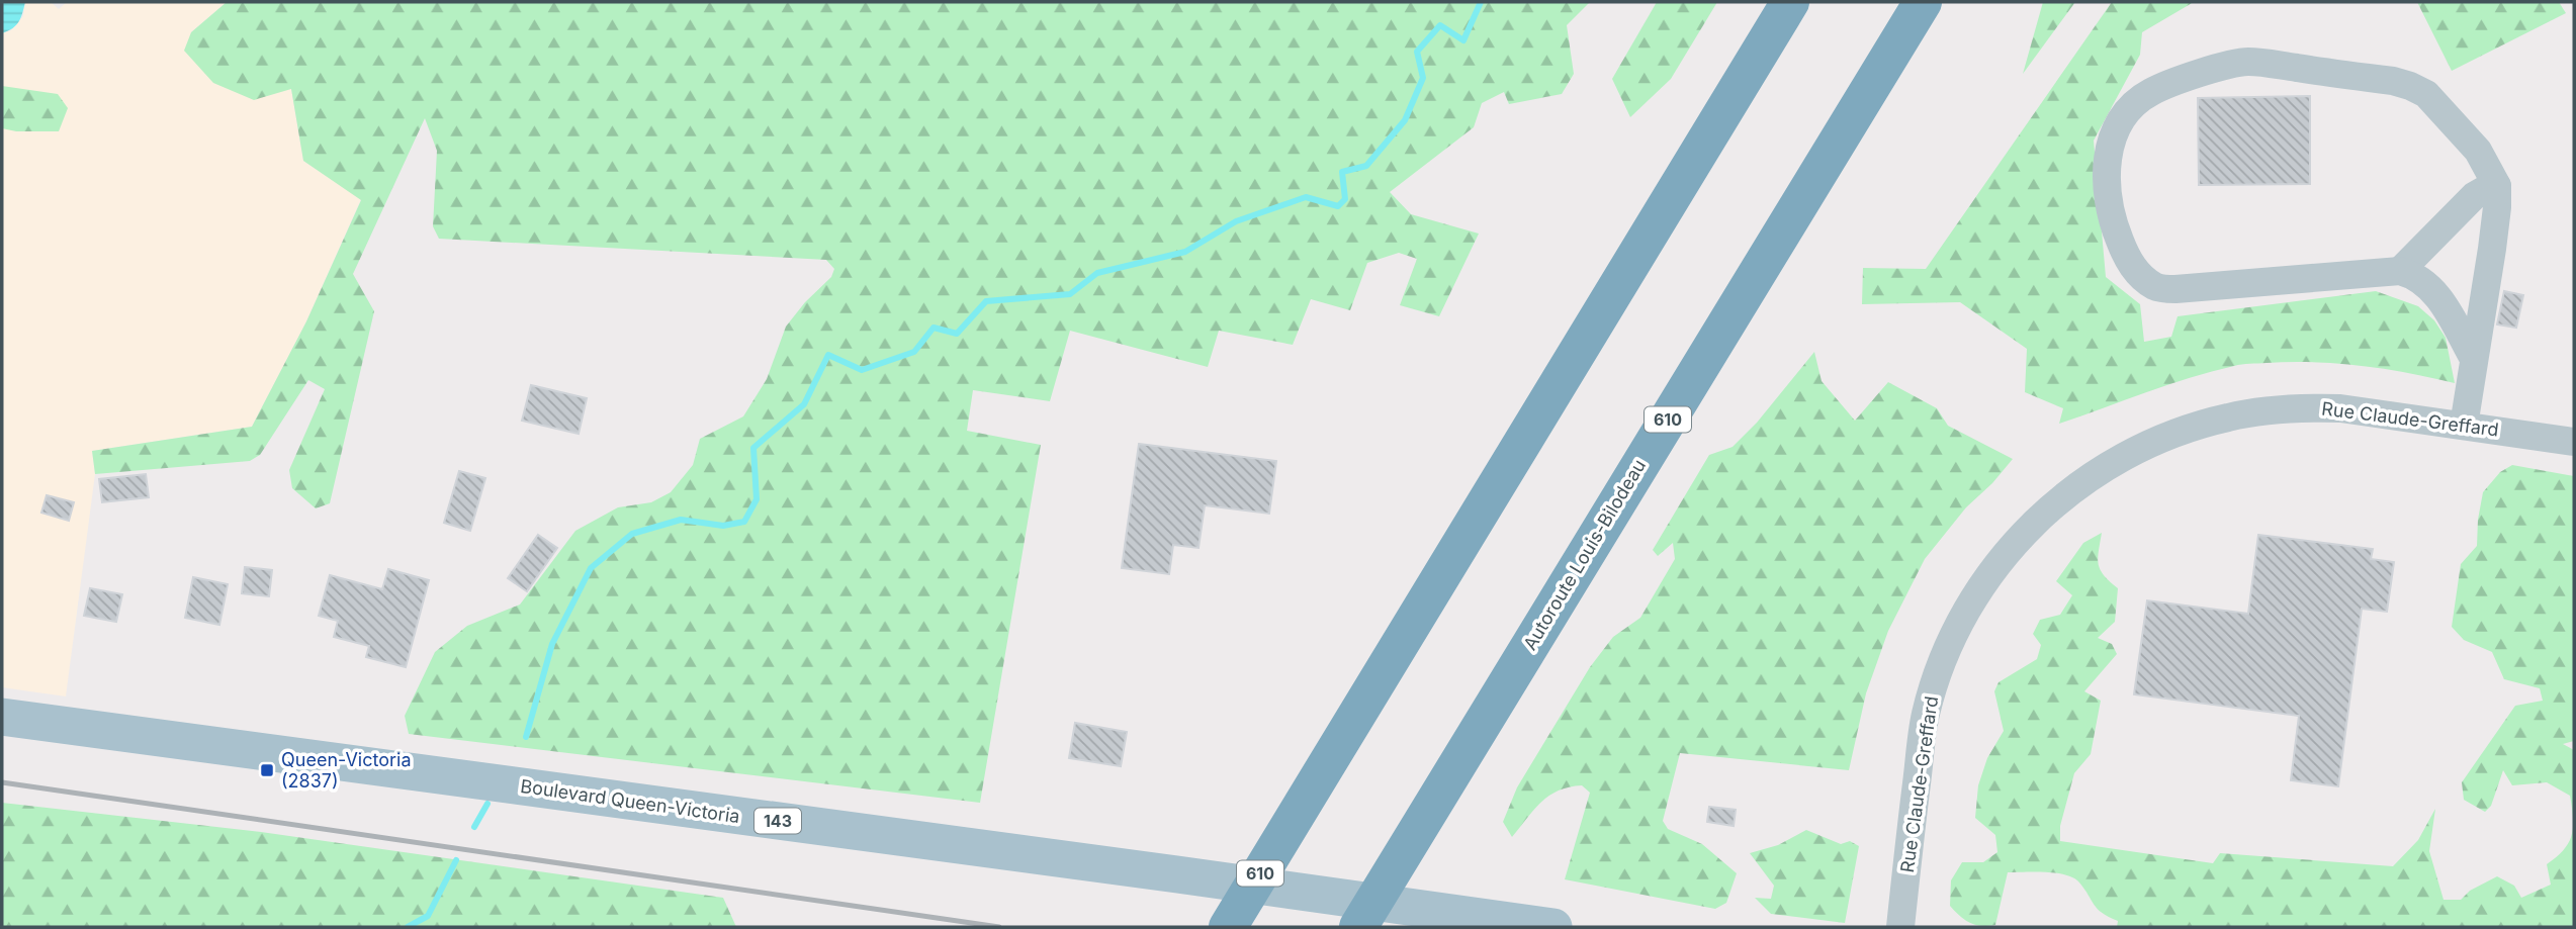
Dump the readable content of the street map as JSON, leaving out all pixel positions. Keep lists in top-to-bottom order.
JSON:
{
  "streets": {
    "highway": ["610", "Autoroute Louis-Bilodeau"],
    "main road": ["Boulevard Queen-Victoria", "143"],
    "street": ["Rue Claude-Greffard"]
  },
  "places": {
    "transit": ["Queen-Victoria (2837)"]
  }
}
